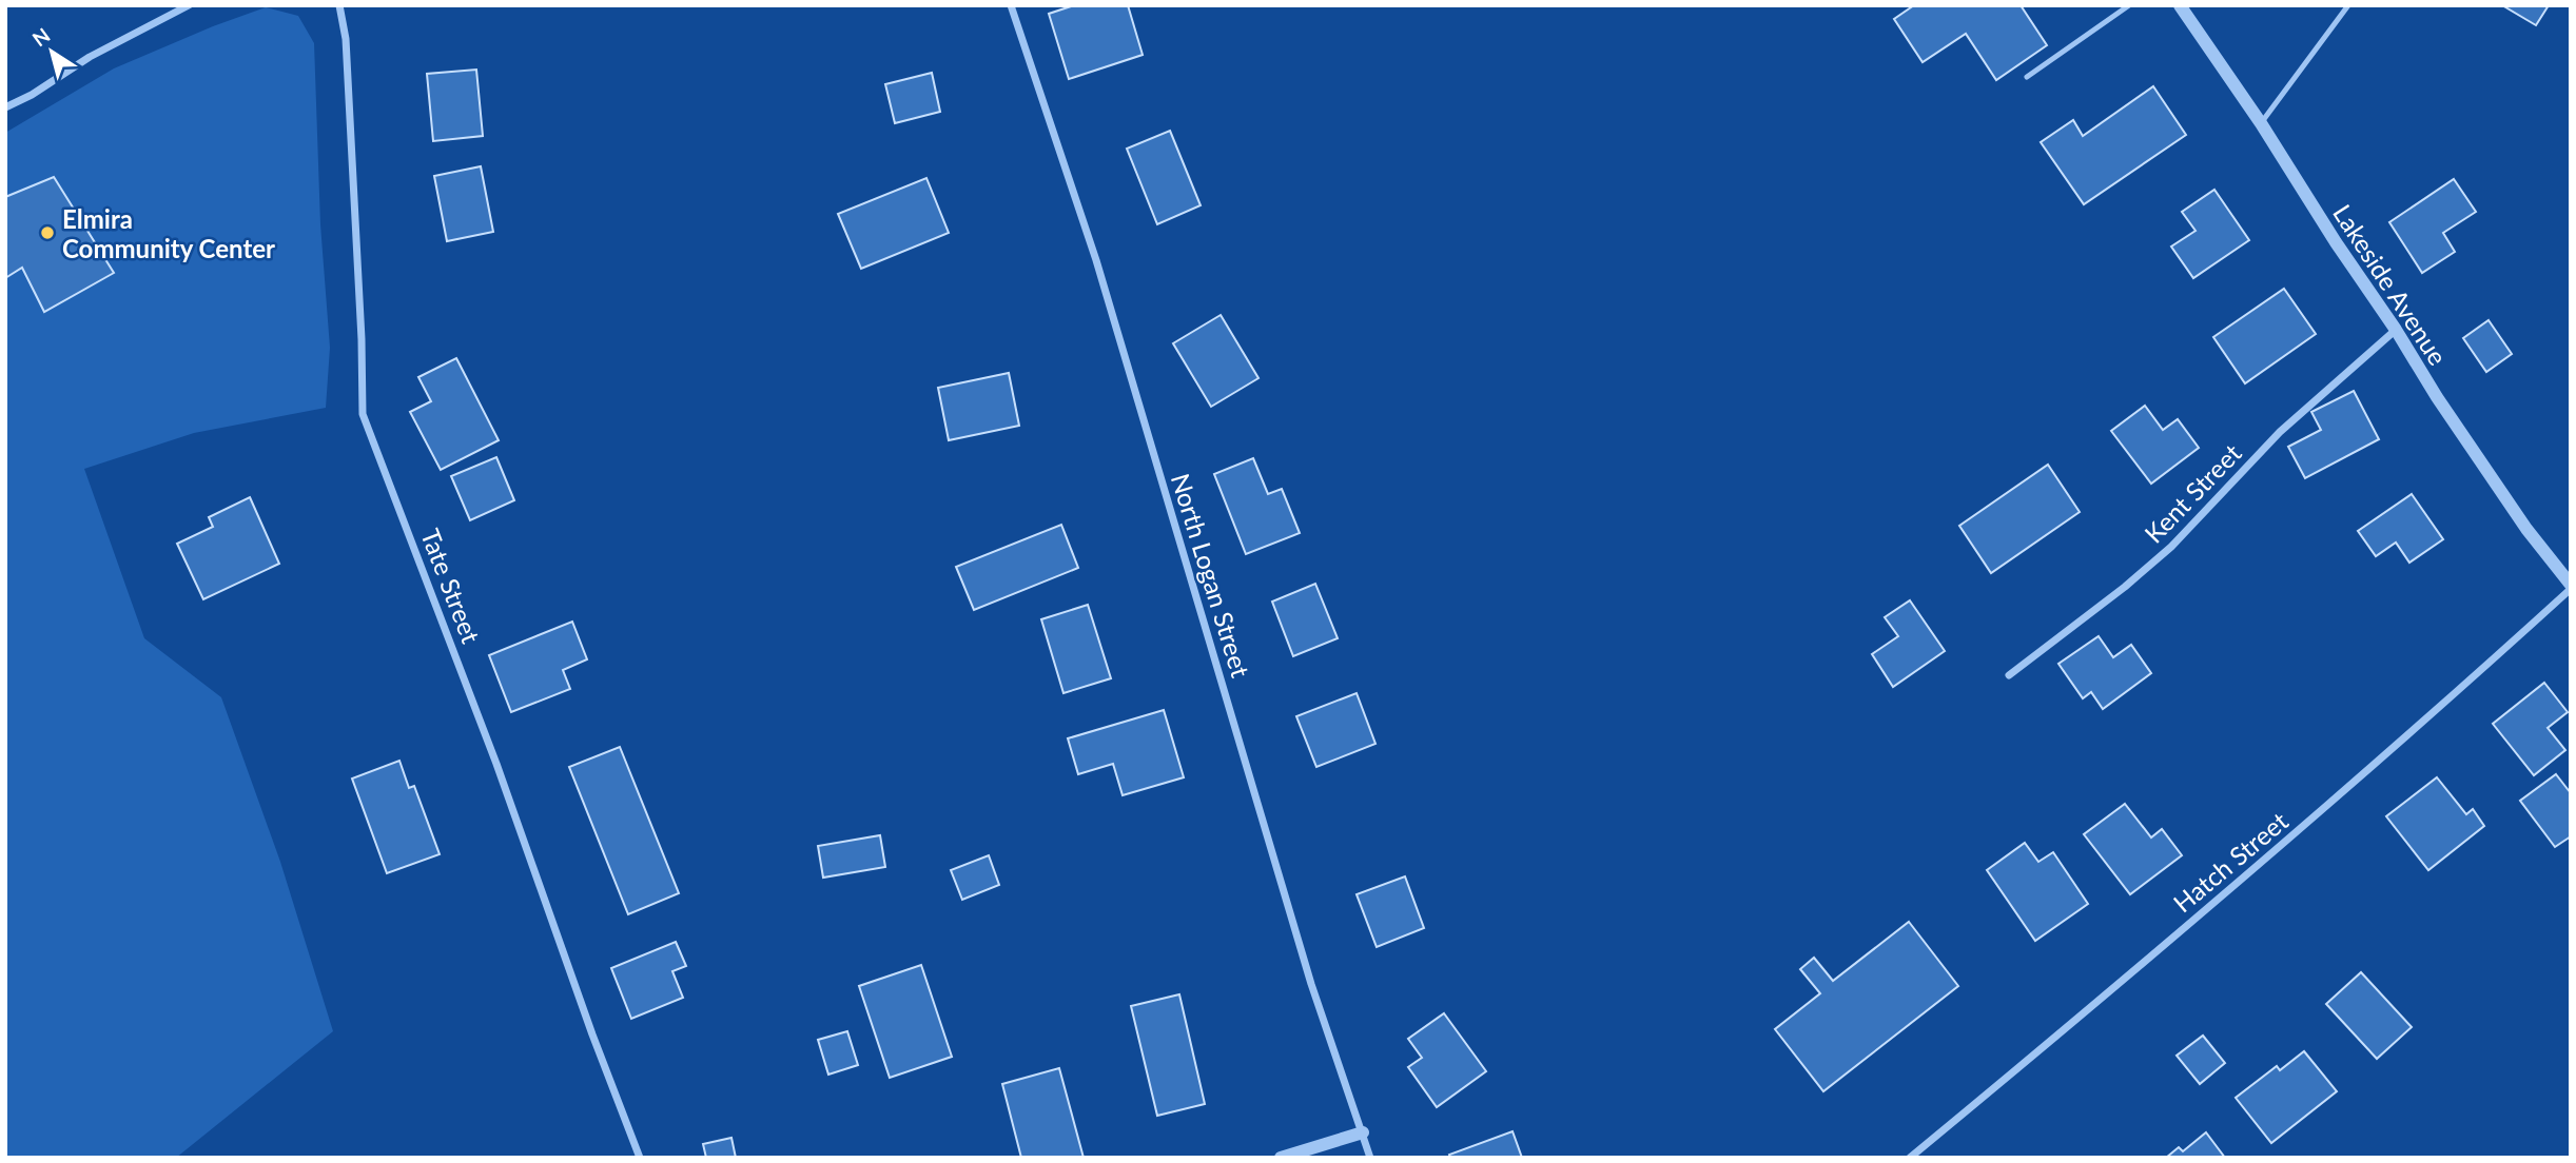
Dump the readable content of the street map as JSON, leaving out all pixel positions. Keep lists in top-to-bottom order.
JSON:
{
  "streets": {
    "street": [
      "Lakeside Avenue",
      "Kent Street",
      "North Logan Street",
      "Tate Street",
      "Hatch Street"
    ]
  },
  "crossings": [
    ["Lakeside Avenue", "Kent Street"],
    ["Lakeside Avenue", "Hatch Street"]
  ],
  "places": ["Elmira Community Center"],
  "north": "top left"
}
